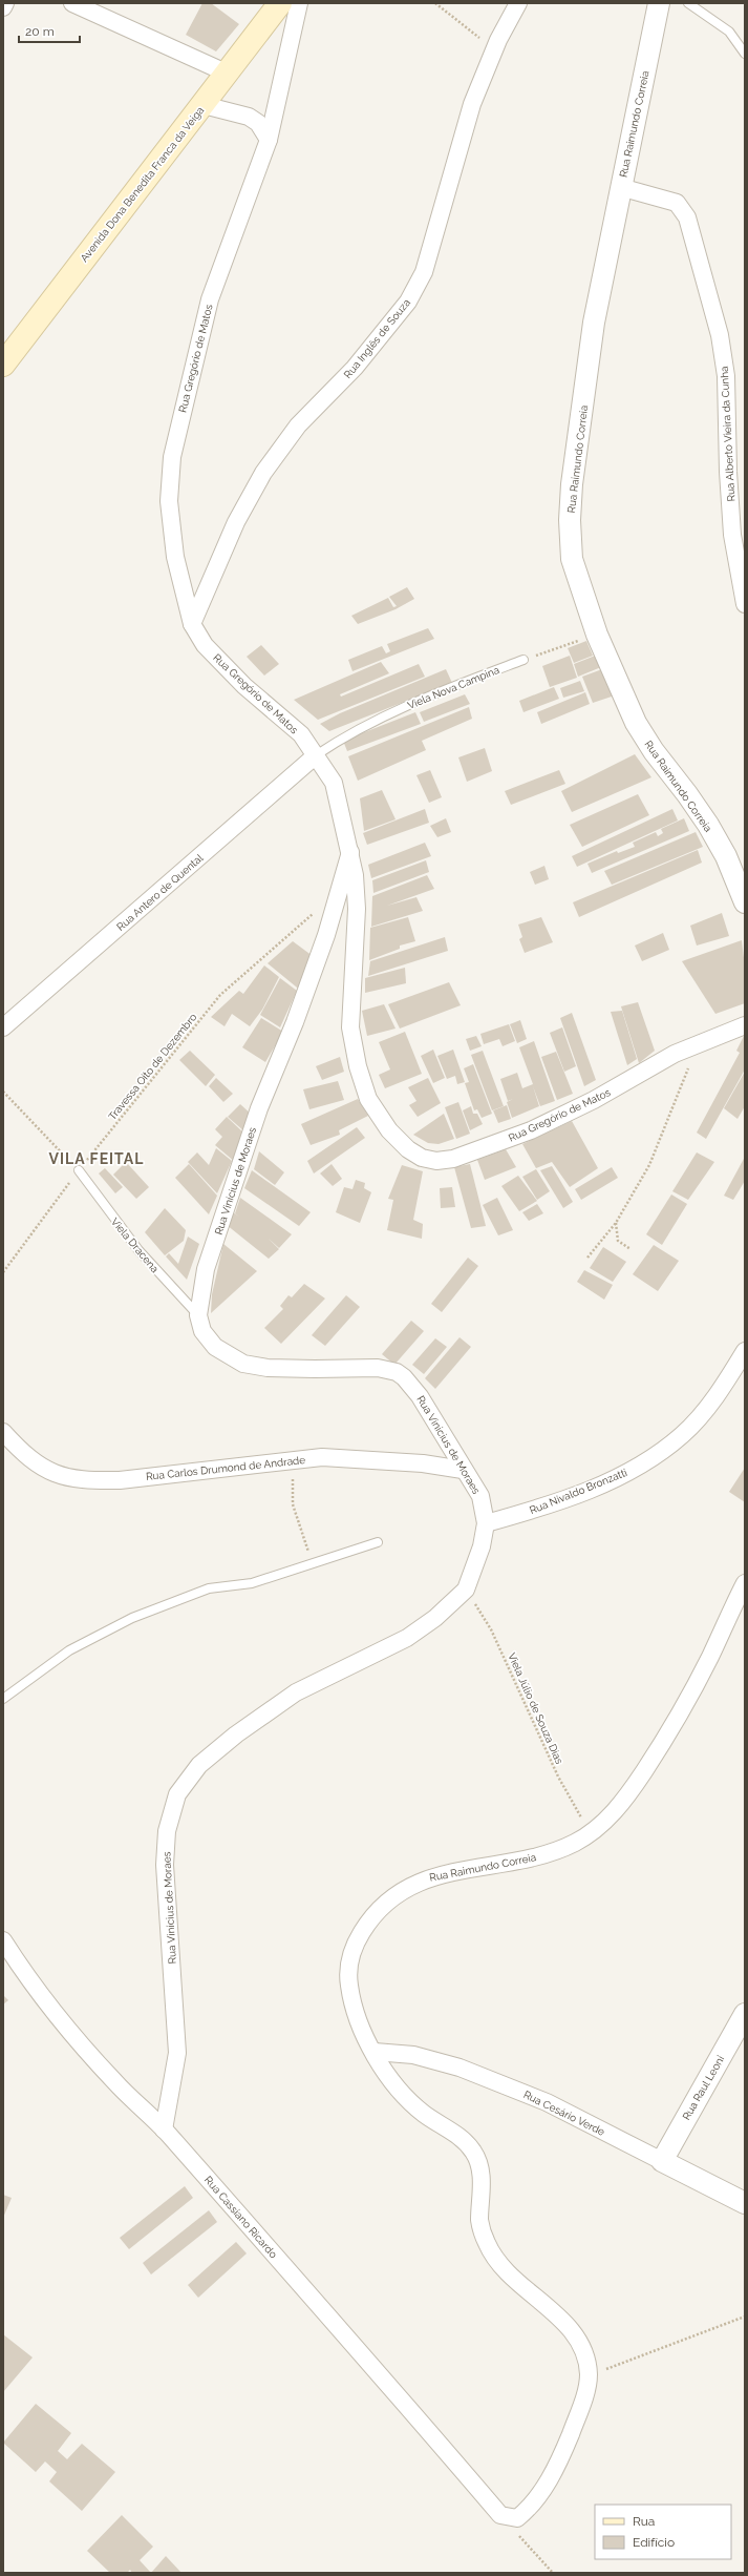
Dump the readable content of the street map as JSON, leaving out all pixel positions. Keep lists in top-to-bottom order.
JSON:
{
  "streets": {
    "main road": ["Avenida Dona Benedita Franca da Veiga"],
    "street": [
      "Rua Raimundo Correia",
      "Rua Inglês de Souza",
      "Rua Gregório de Matos",
      "Rua Alberto Vieira da Cunha",
      "Rua Antero de Quental",
      "Rua Vinícius de Moraes",
      "Rua Carlos Drumond de Andrade",
      "Rua Nivaldo Bronzatti",
      "Rua Raul Leoni",
      "Rua Cesário Verde",
      "Rua Cassiano Ricardo"
    ],
    "lane": ["Viela Nova Campina", "Viela Dracena"],
    "path": ["Travessa Oito de Dezembro", "Viela Júlio de Souza Dias"]
  },
  "crossings": [
    ["Rua Raimundo Correia", "Rua Alberto Vieira da Cunha"],
    ["Rua Raimundo Correia", "Viela Júlio de Souza Dias"],
    ["Rua Raimundo Correia", "Rua Cesário Verde"],
    ["Rua Raimundo Correia", "Rua Cassiano Ricardo"],
    ["Rua Inglês de Souza", "Rua Gregório de Matos"],
    ["Rua Gregório de Matos", "Viela Nova Campina"],
    ["Rua Gregório de Matos", "Rua Antero de Quental"],
    ["Rua Gregório de Matos", "Rua Vinícius de Moraes"],
    ["Viela Nova Campina", "Rua Antero de Quental"],
    ["Travessa Oito de Dezembro", "Rua Vinícius de Moraes"],
    ["Travessa Oito de Dezembro", "Viela Dracena"],
    ["Rua Vinícius de Moraes", "Viela Dracena"],
    ["Rua Vinícius de Moraes", "Rua Carlos Drumond de Andrade"],
    ["Rua Vinícius de Moraes", "Rua Nivaldo Bronzatti"],
    ["Rua Vinícius de Moraes", "Viela Júlio de Souza Dias"],
    ["Rua Vinícius de Moraes", "Rua Cassiano Ricardo"],
    ["Rua Raul Leoni", "Rua Cesário Verde"]
  ],
  "districts": ["VILA FEITAL"],
  "legend": ["Rua", "Edifício"],
  "scale_bar": "20 m"
}
